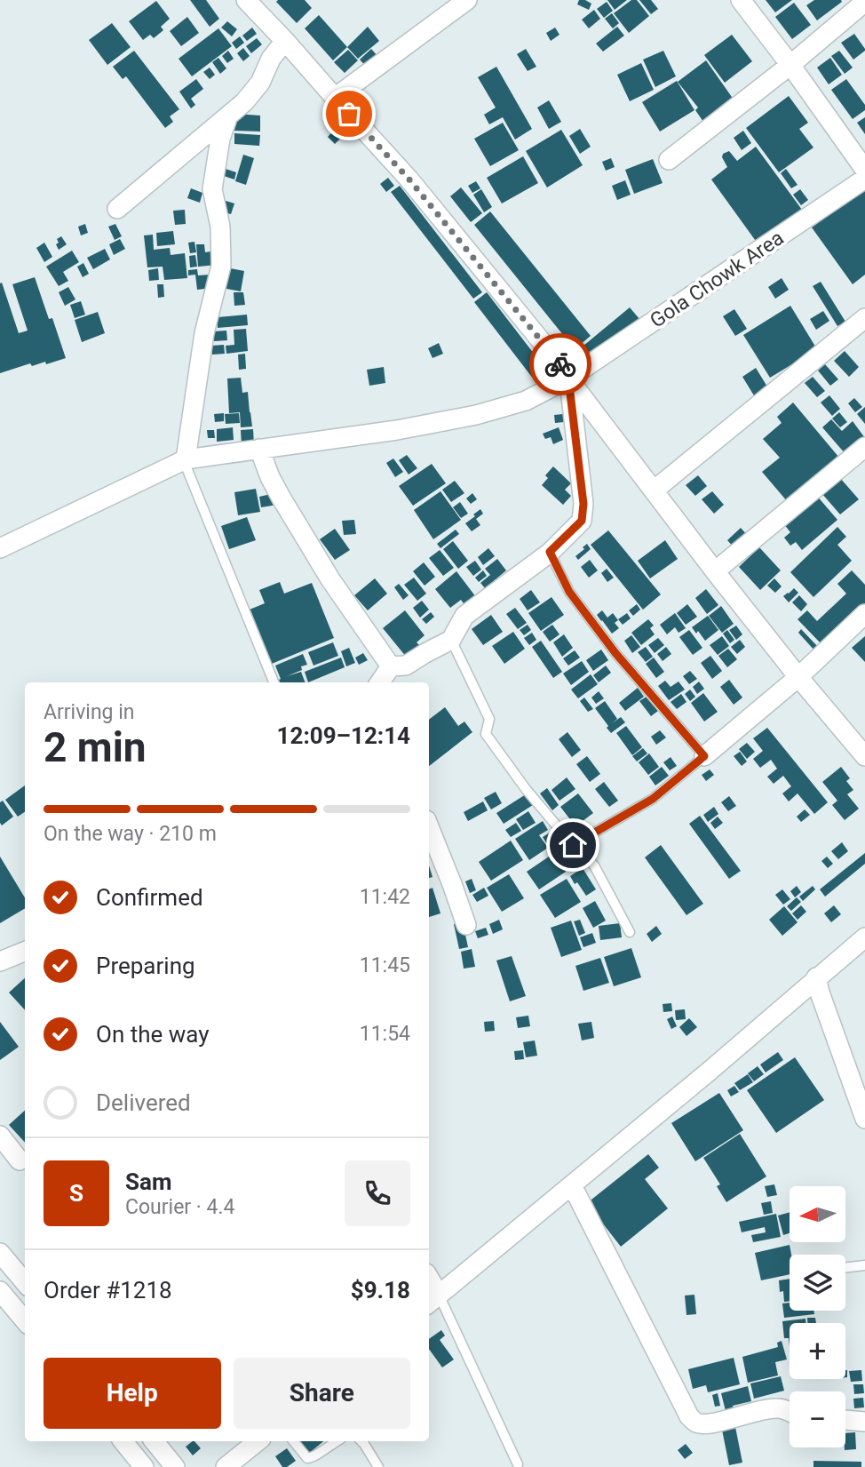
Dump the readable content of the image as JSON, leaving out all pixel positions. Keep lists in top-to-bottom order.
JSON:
{
  "streets": {
    "street": ["Gola Chowk Area"]
  },
  "north": "left",
  "page": {
    "heading": ["2 min", "Arriving in", "12:09–12:14"],
    "panel": [
      "Sam",
      "Courier · 4.4",
      "Order #1218",
      "$9.18"
    ],
    "bar": "On the way · 210 m",
    "list": [
      ["Confirmed", "11:42"],
      ["Preparing", "11:45"],
      ["On the way", "11:54"],
      "Delivered"
    ],
    "round": "S",
    "map_buttons": ["+", "−"],
    "buttons": ["Help", "Share"]
  }
}
